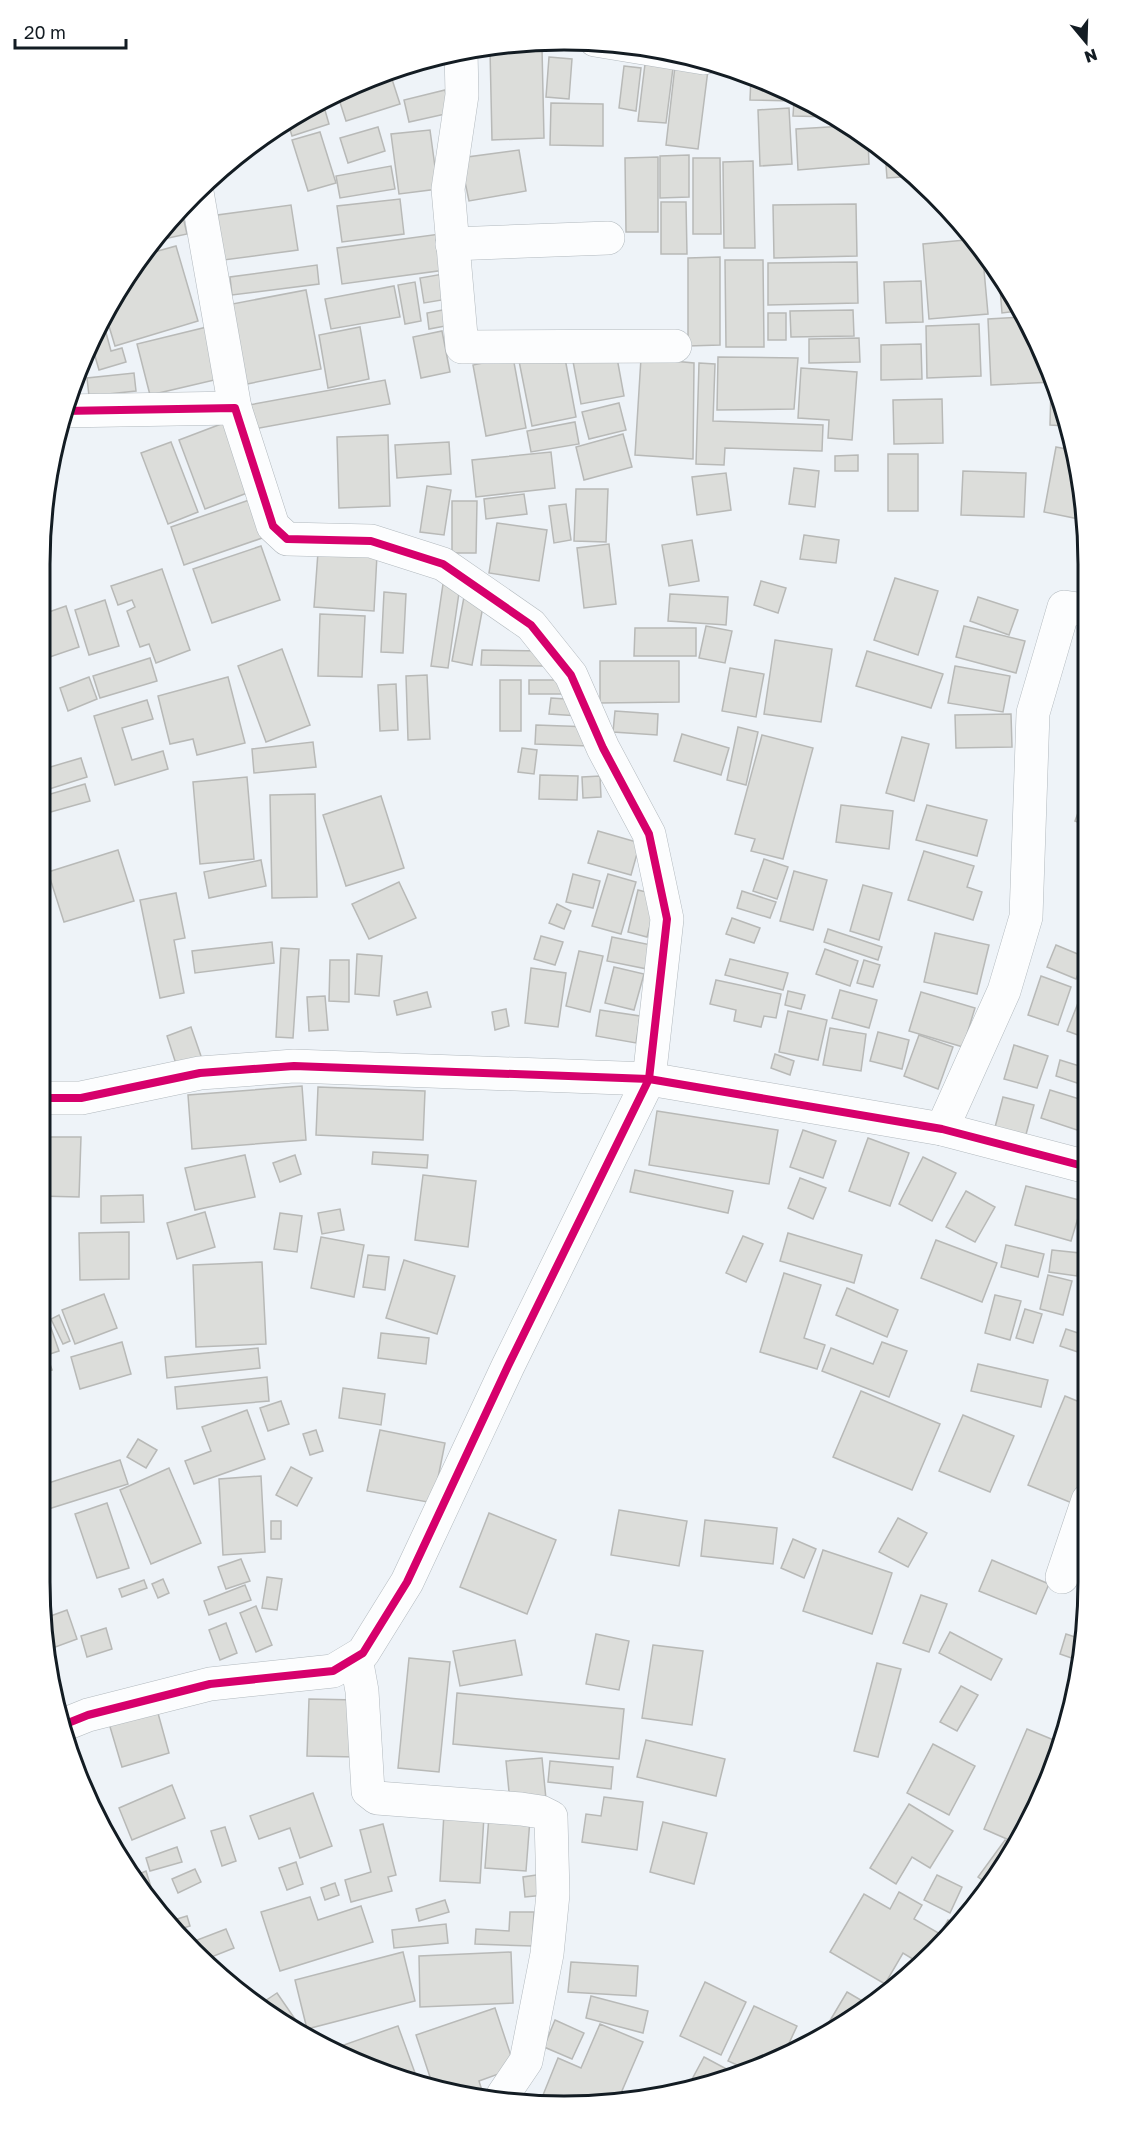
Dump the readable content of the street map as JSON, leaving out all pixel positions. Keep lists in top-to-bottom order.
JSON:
{
  "scale_bar": "20 m",
  "north": "bottom"
}
